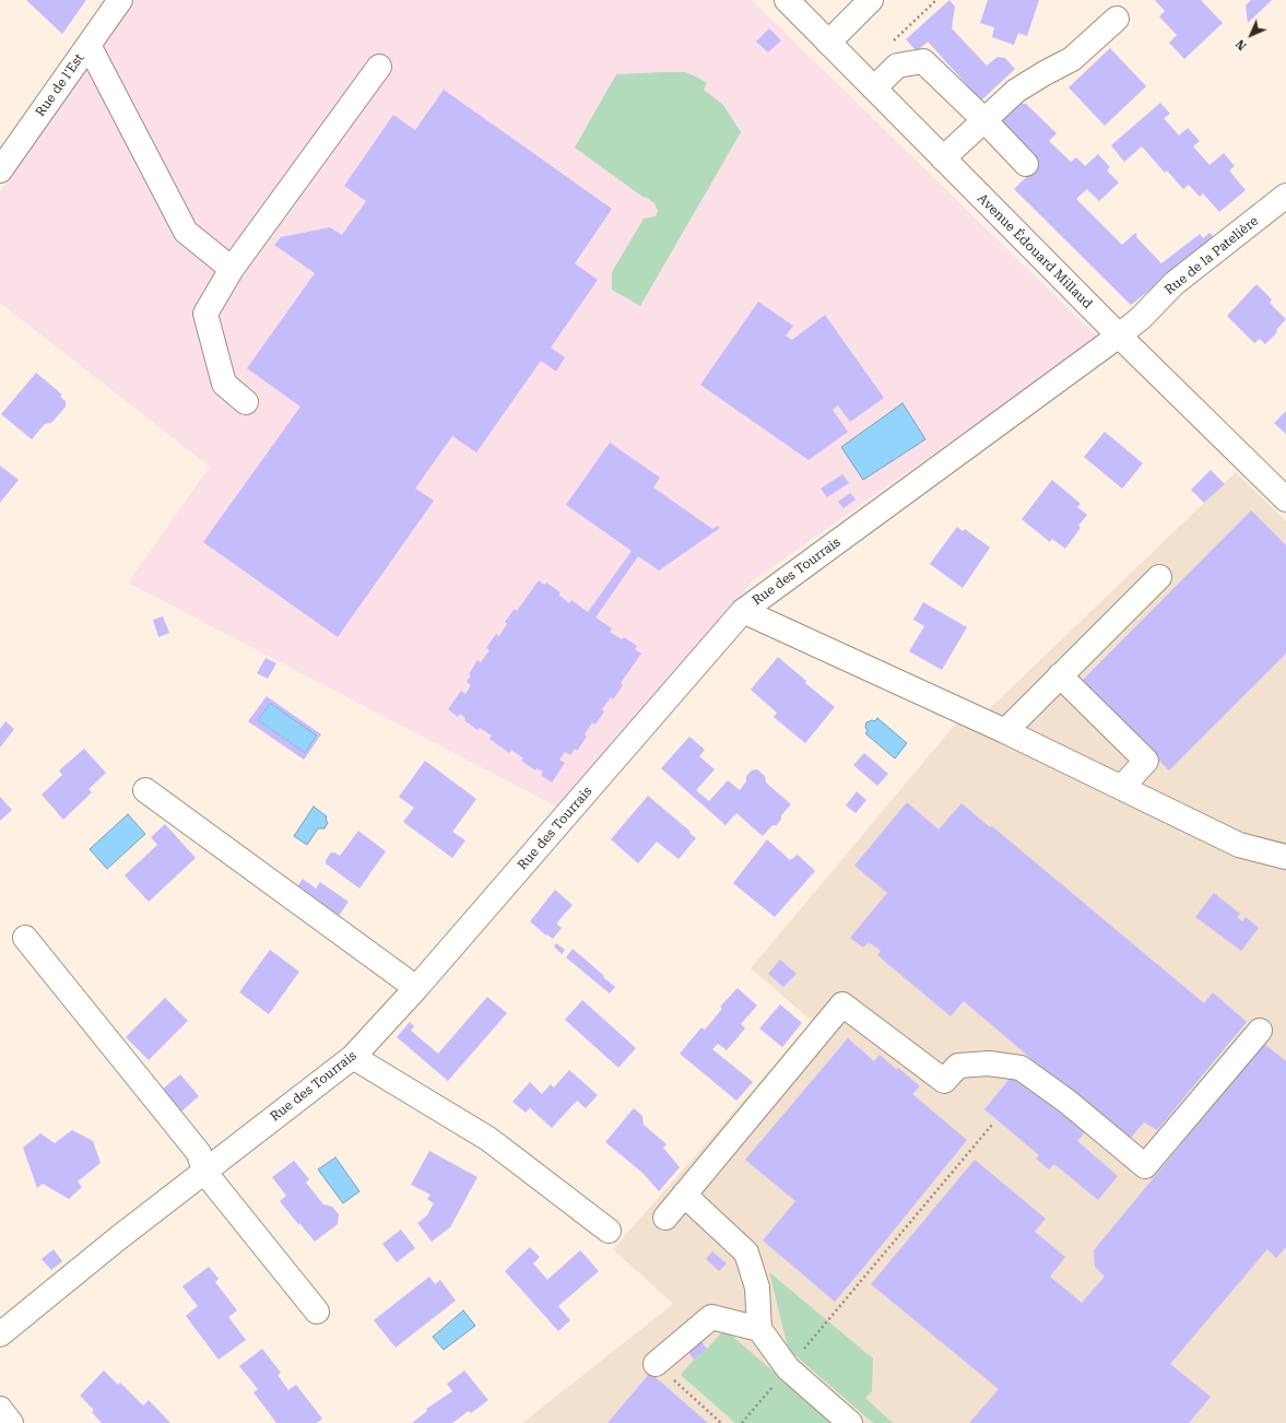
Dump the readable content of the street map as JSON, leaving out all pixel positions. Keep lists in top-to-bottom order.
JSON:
{
  "streets": {
    "street": [
      "Rue de l'Est",
      "Avenue Édouard Millaud",
      "Rue de la Patelière",
      "Rue des Tourrais"
    ]
  },
  "crossings": [
    ["Avenue Édouard Millaud", "Rue de la Patelière"],
    ["Avenue Édouard Millaud", "Rue des Tourrais"],
    ["Rue de la Patelière", "Rue des Tourrais"]
  ],
  "north": "bottom left"
}
